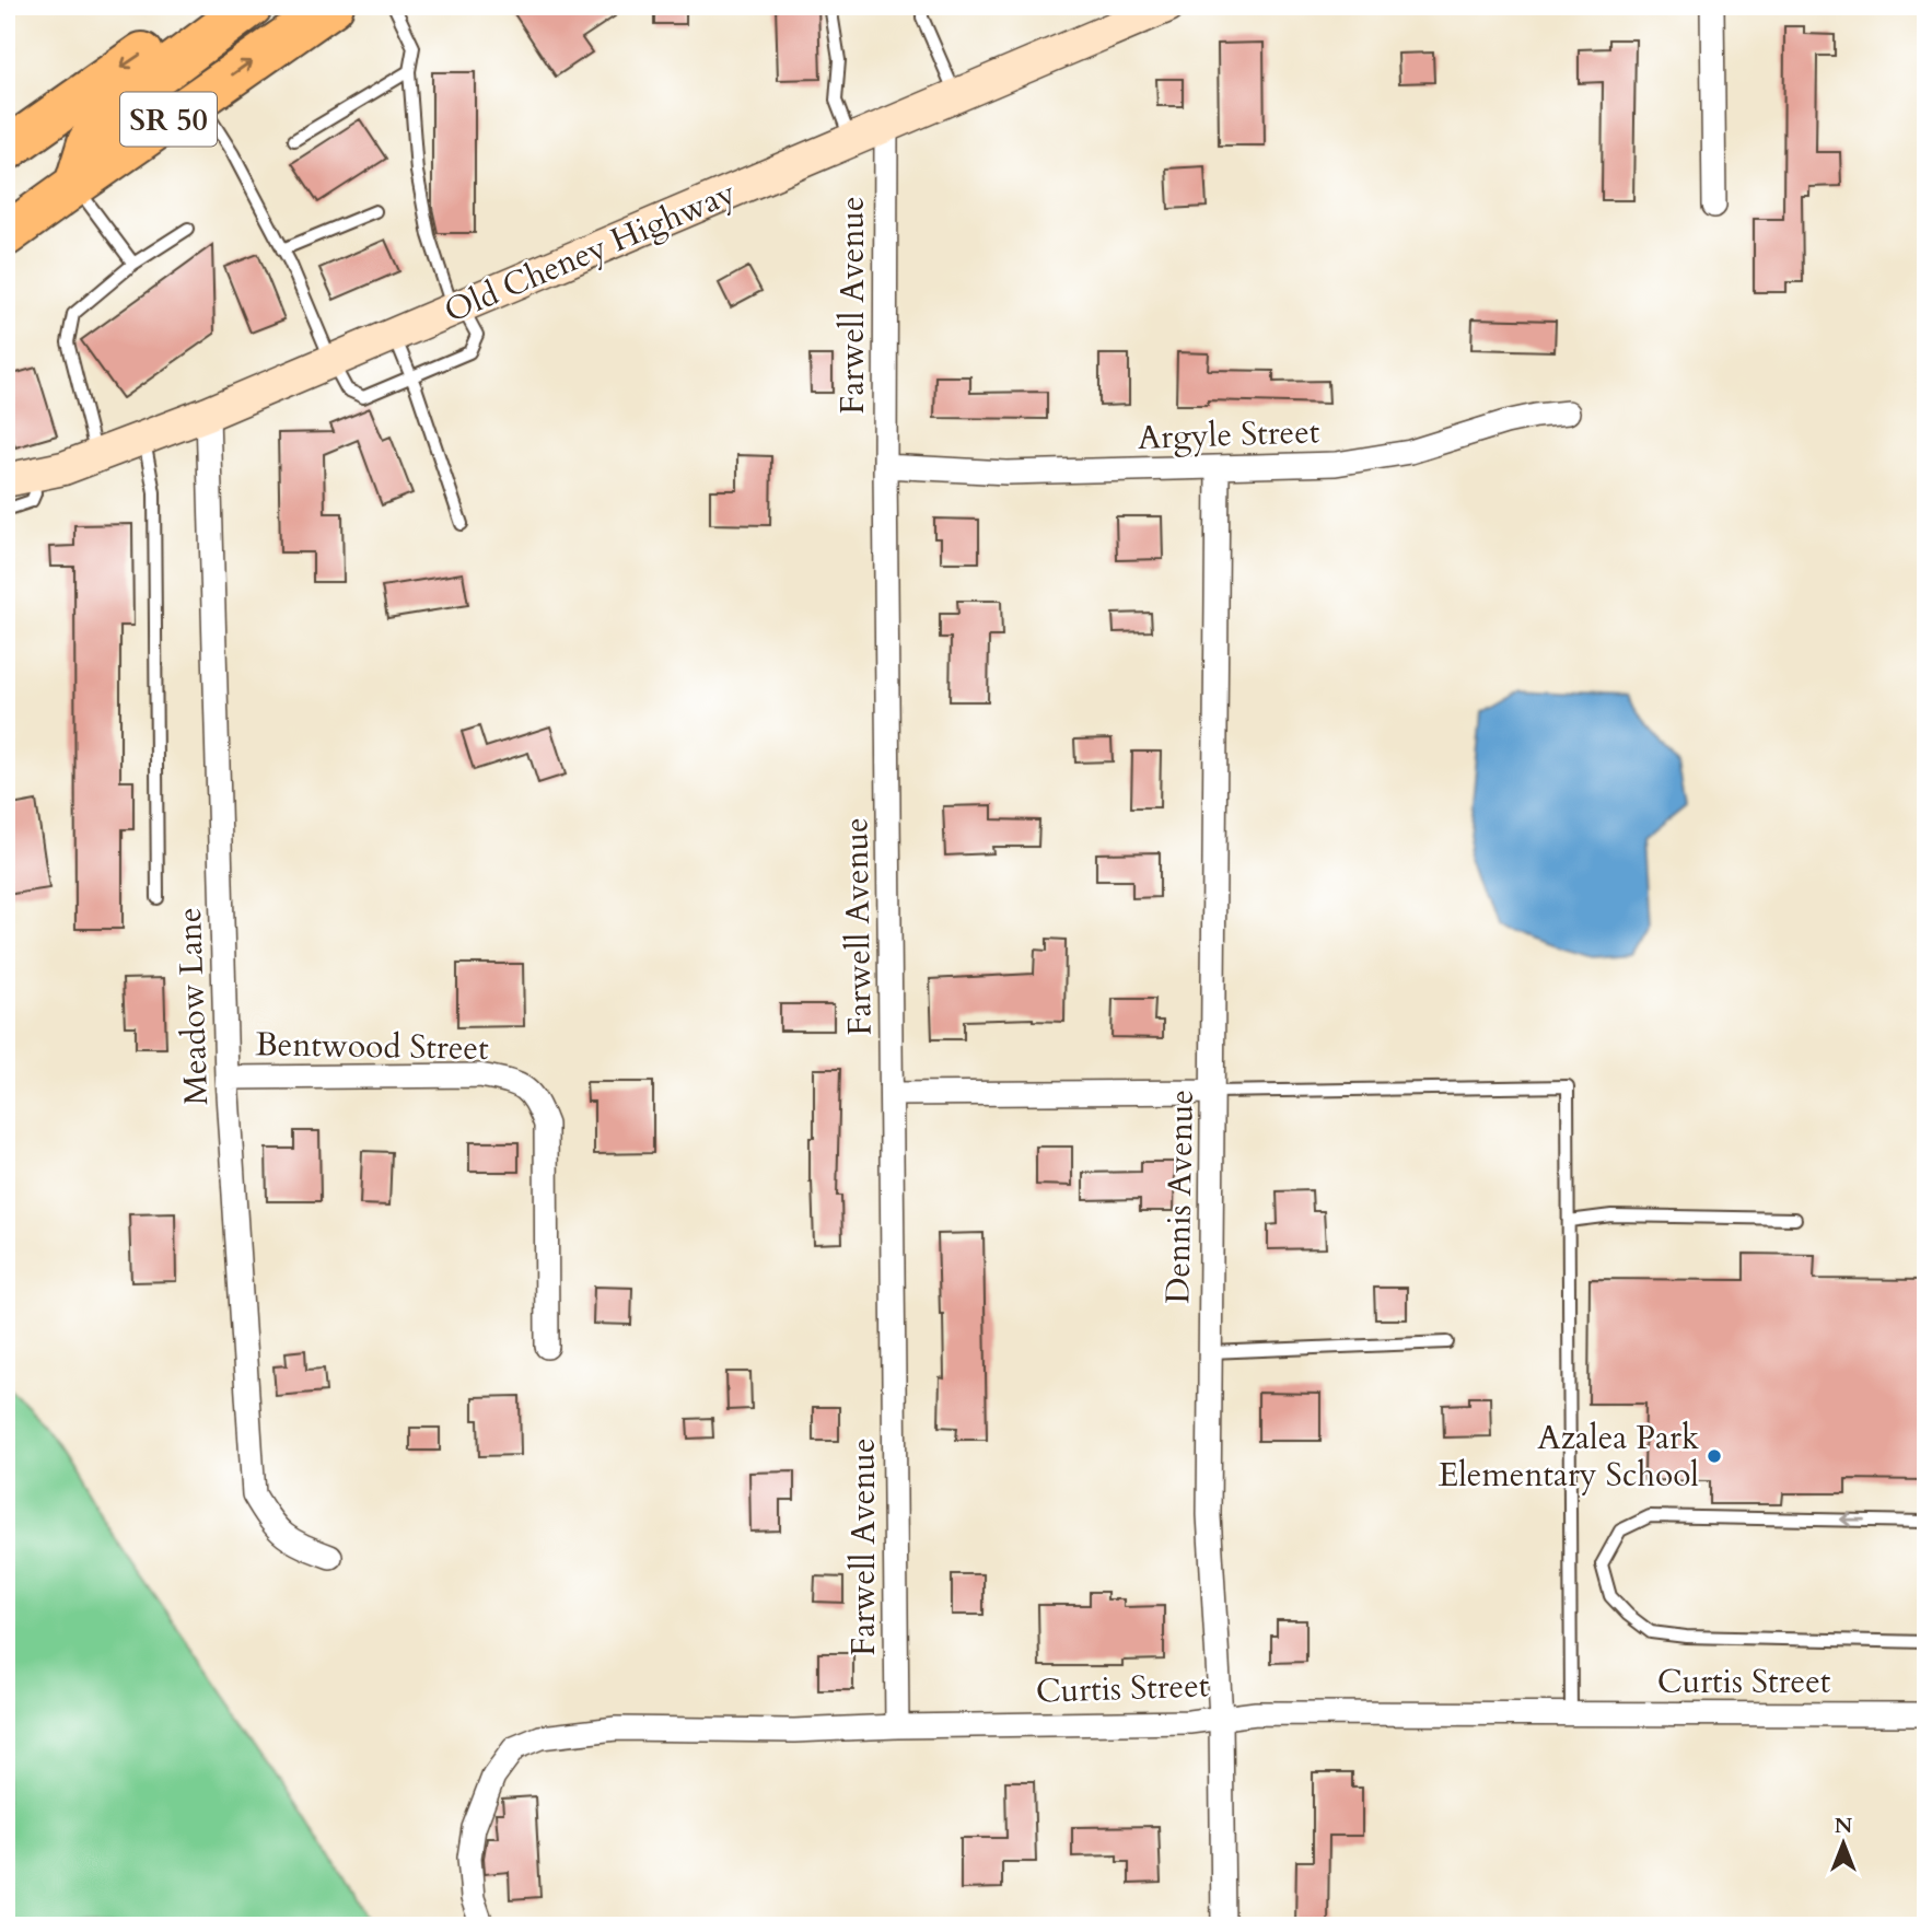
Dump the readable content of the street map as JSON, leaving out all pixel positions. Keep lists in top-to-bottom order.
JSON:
{
  "streets": {
    "highway": ["SR 50"],
    "street": [
      "Old Cheney Highway",
      "Farwell Avenue",
      "Argyle Street",
      "Meadow Lane",
      "Bentwood Street",
      "Dennis Avenue",
      "Curtis Street"
    ]
  },
  "crossings": [
    ["Old Cheney Highway", "Farwell Avenue"],
    ["Old Cheney Highway", "Meadow Lane"],
    ["Farwell Avenue", "Argyle Street"],
    ["Farwell Avenue", "Curtis Street"],
    ["Argyle Street", "Dennis Avenue"],
    ["Meadow Lane", "Bentwood Street"],
    ["Dennis Avenue", "Curtis Street"]
  ],
  "places": ["Azalea Park Elementary School"],
  "north": "top"
}
